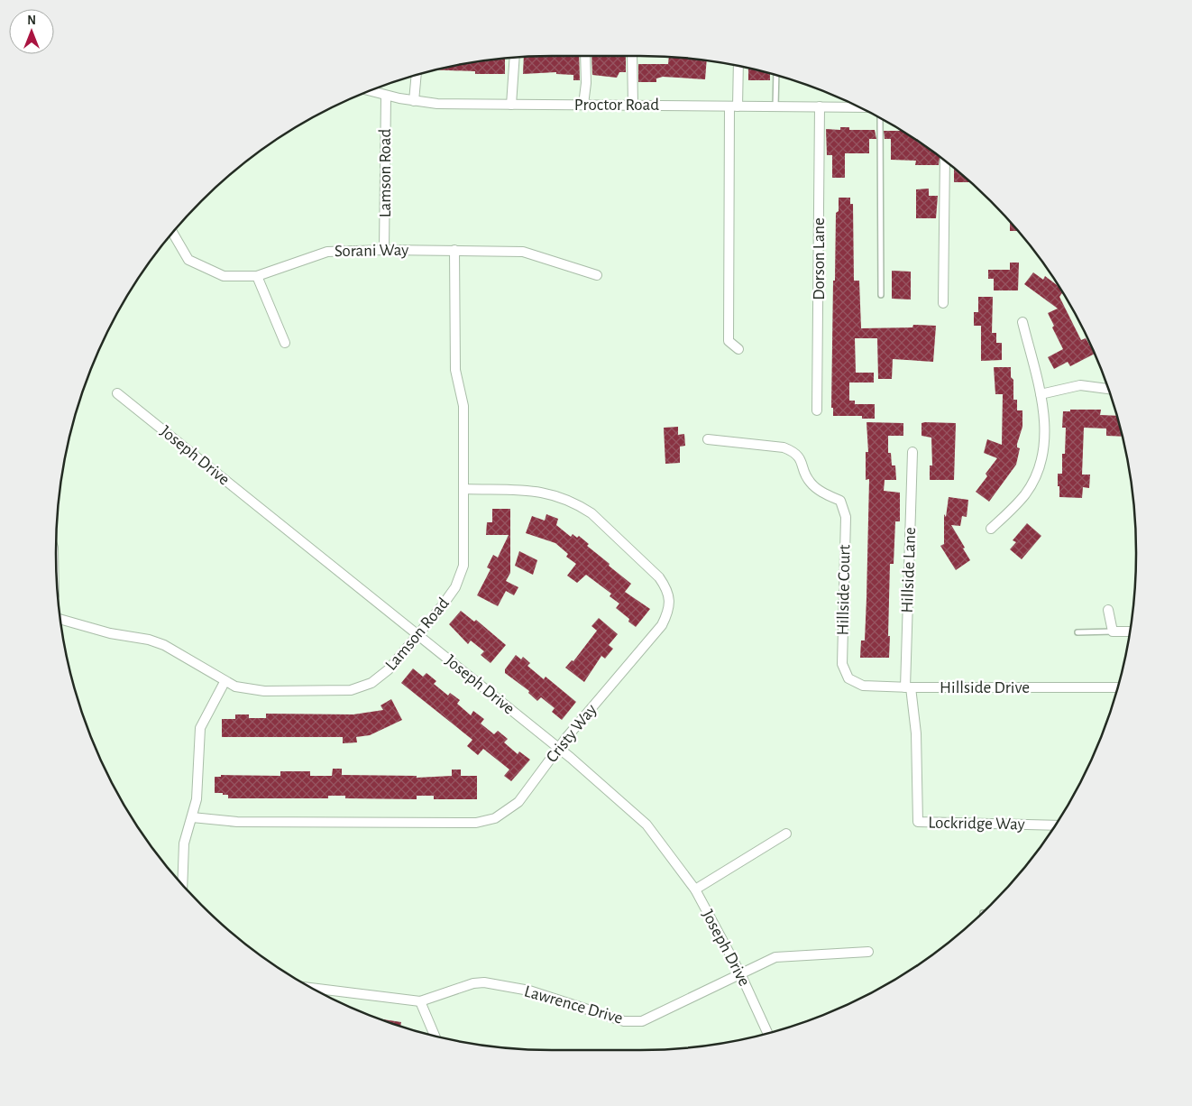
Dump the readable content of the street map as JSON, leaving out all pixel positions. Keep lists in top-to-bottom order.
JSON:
{
  "streets": {
    "street": [
      "Proctor Road",
      "Lamson Road",
      "Sorani Way",
      "Dorson Lane",
      "Joseph Drive",
      "Hillside Lane",
      "Hillside Court",
      "Hillside Drive",
      "Cristy Way",
      "Lockridge Way",
      "Lawrence Drive"
    ]
  },
  "crossings": [
    ["Proctor Road", "Lamson Road"],
    ["Proctor Road", "Dorson Lane"],
    ["Lamson Road", "Sorani Way"],
    ["Lamson Road", "Joseph Drive"],
    ["Lamson Road", "Cristy Way"],
    ["Joseph Drive", "Cristy Way"],
    ["Joseph Drive", "Lawrence Drive"],
    ["Hillside Lane", "Hillside Drive"],
    ["Hillside Lane", "Lockridge Way"],
    ["Hillside Court", "Hillside Drive"],
    ["Hillside Drive", "Lockridge Way"]
  ],
  "north": "top"
}
